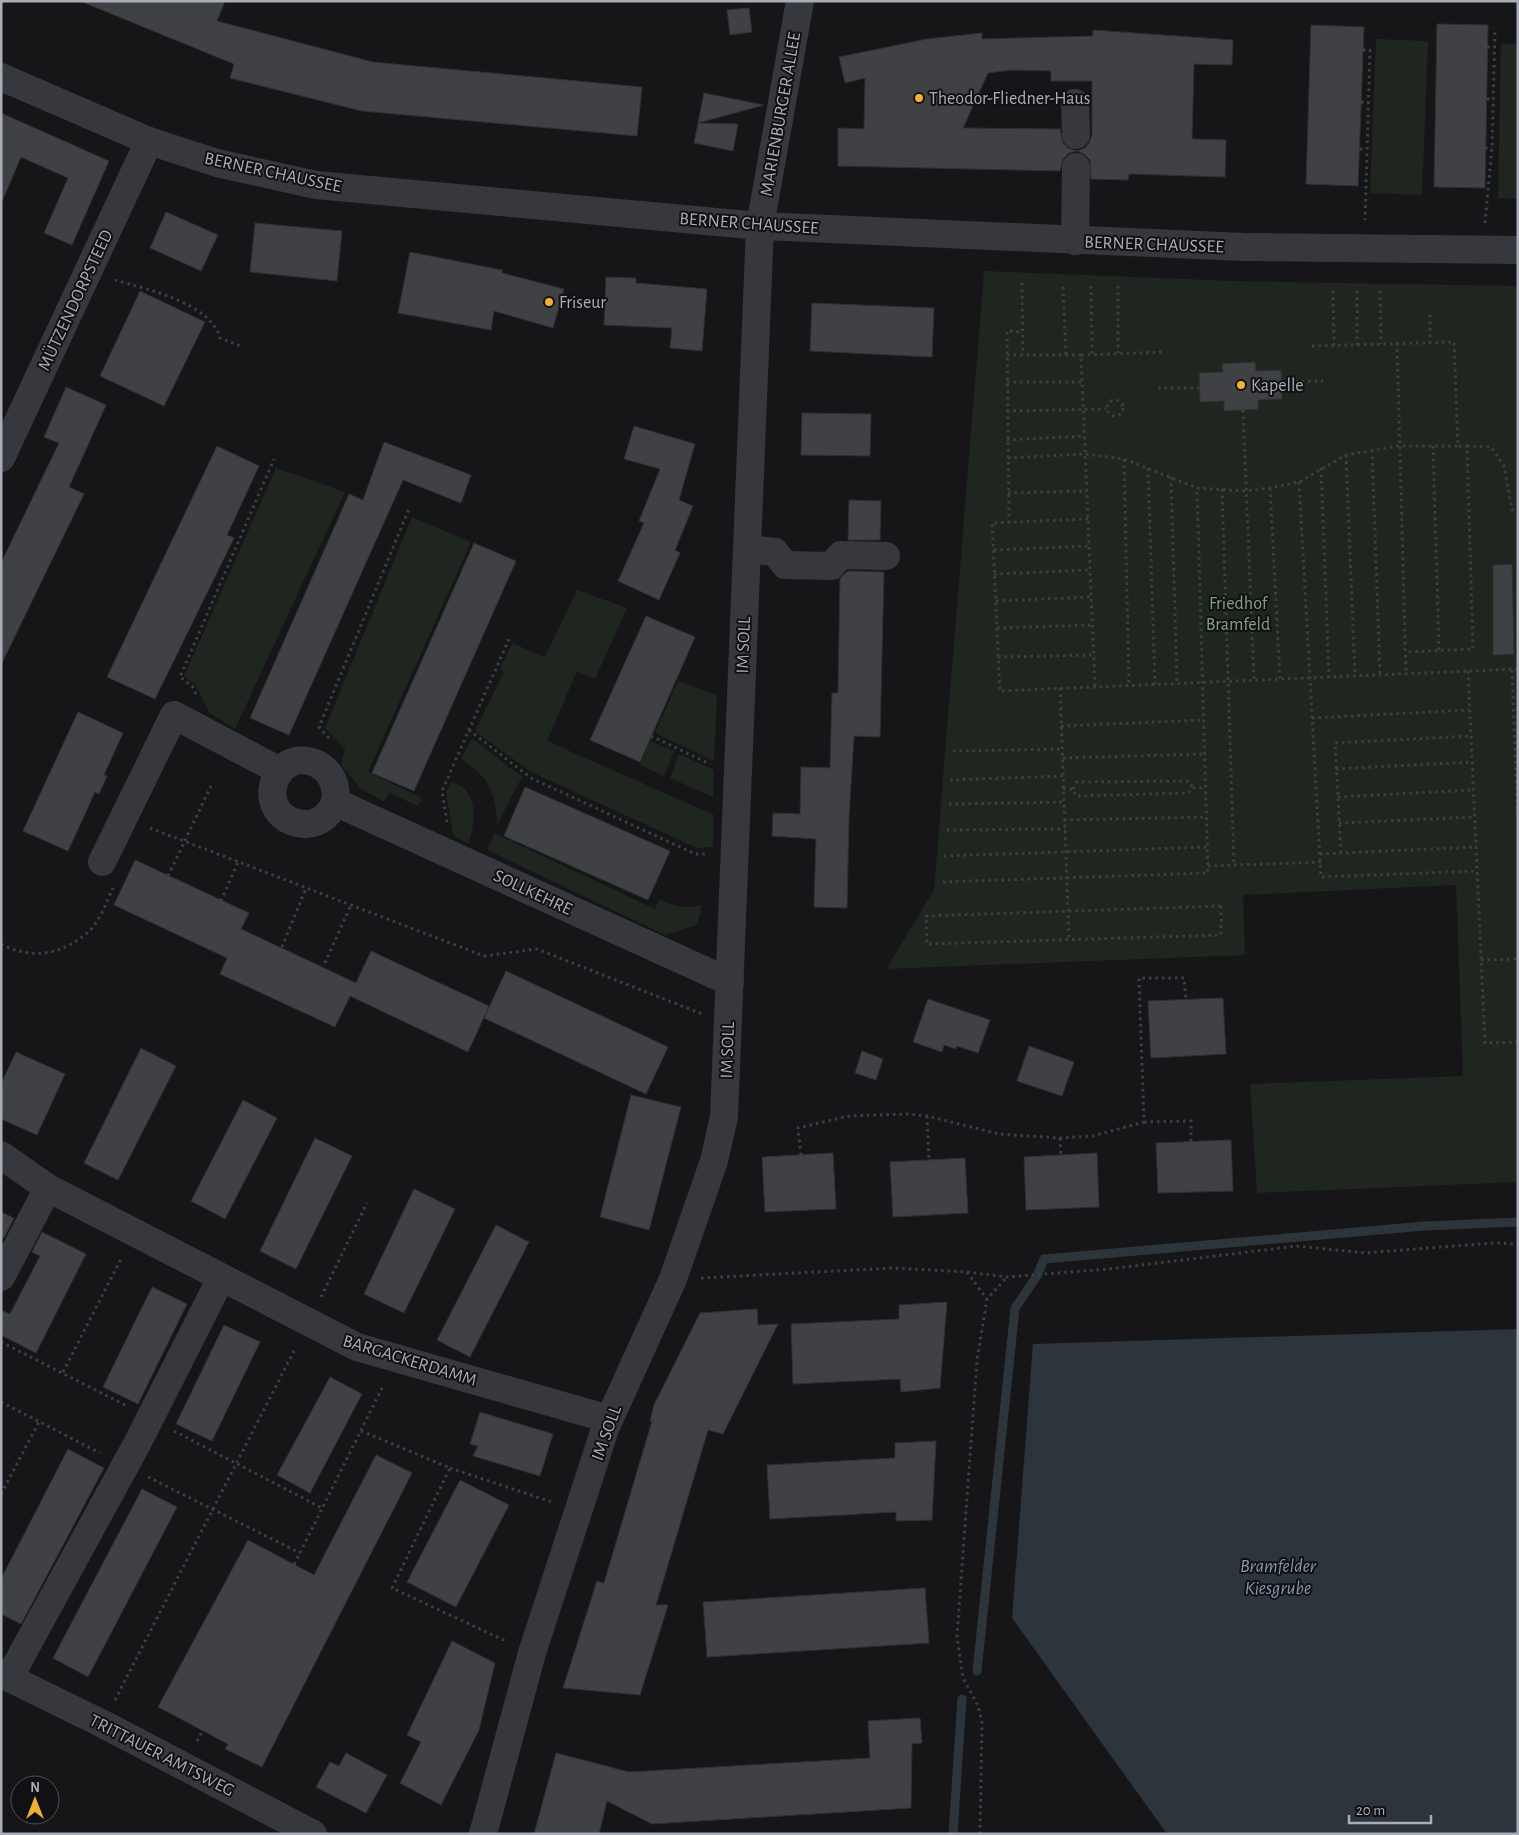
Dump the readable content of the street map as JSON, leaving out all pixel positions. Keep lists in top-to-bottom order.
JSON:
{
  "streets": {
    "street": [
      "MARIENBURGER ALLEE",
      "BERNER CHAUSSEE",
      "MÜTZENDORPSTEED",
      "IM SOLL",
      "SOLLKEHRE",
      "BARGACKERDAMM",
      "TRITTAUER AMTSWEG"
    ]
  },
  "crossings": [
    ["MARIENBURGER ALLEE", "BERNER CHAUSSEE"],
    ["MARIENBURGER ALLEE", "IM SOLL"],
    ["BERNER CHAUSSEE", "MÜTZENDORPSTEED"],
    ["BERNER CHAUSSEE", "IM SOLL"],
    ["IM SOLL", "SOLLKEHRE"],
    ["IM SOLL", "BARGACKERDAMM"],
    ["BARGACKERDAMM", "TRITTAUER AMTSWEG"]
  ],
  "water": ["Bramfelder Kiesgrube"],
  "parks": ["Friedhof Bramfeld"],
  "places": ["Theodor-Fliedner-Haus", "Friseur", "Kapelle"],
  "scale_bar": "20 m",
  "north": "top"
}
